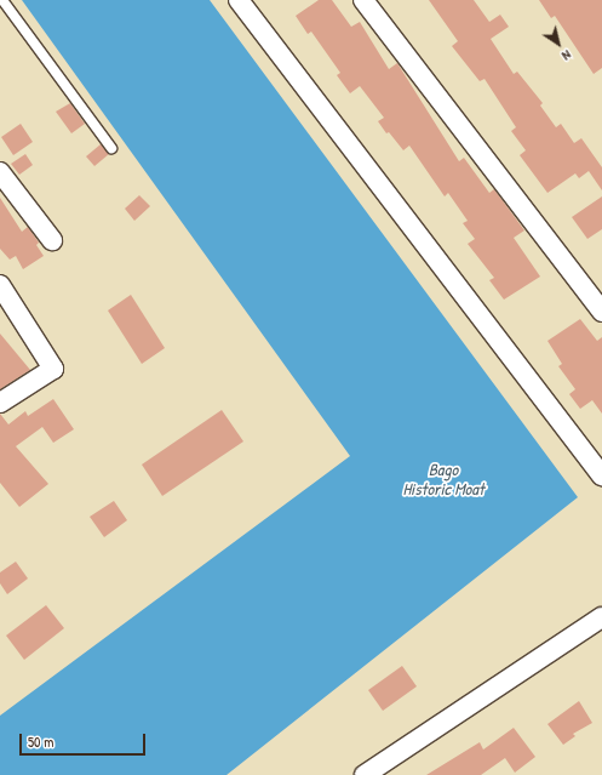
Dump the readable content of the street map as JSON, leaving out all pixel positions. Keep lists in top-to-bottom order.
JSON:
{
  "water": ["Bago Historic Moat"],
  "scale_bar": "50 m",
  "north": "bottom right"
}
